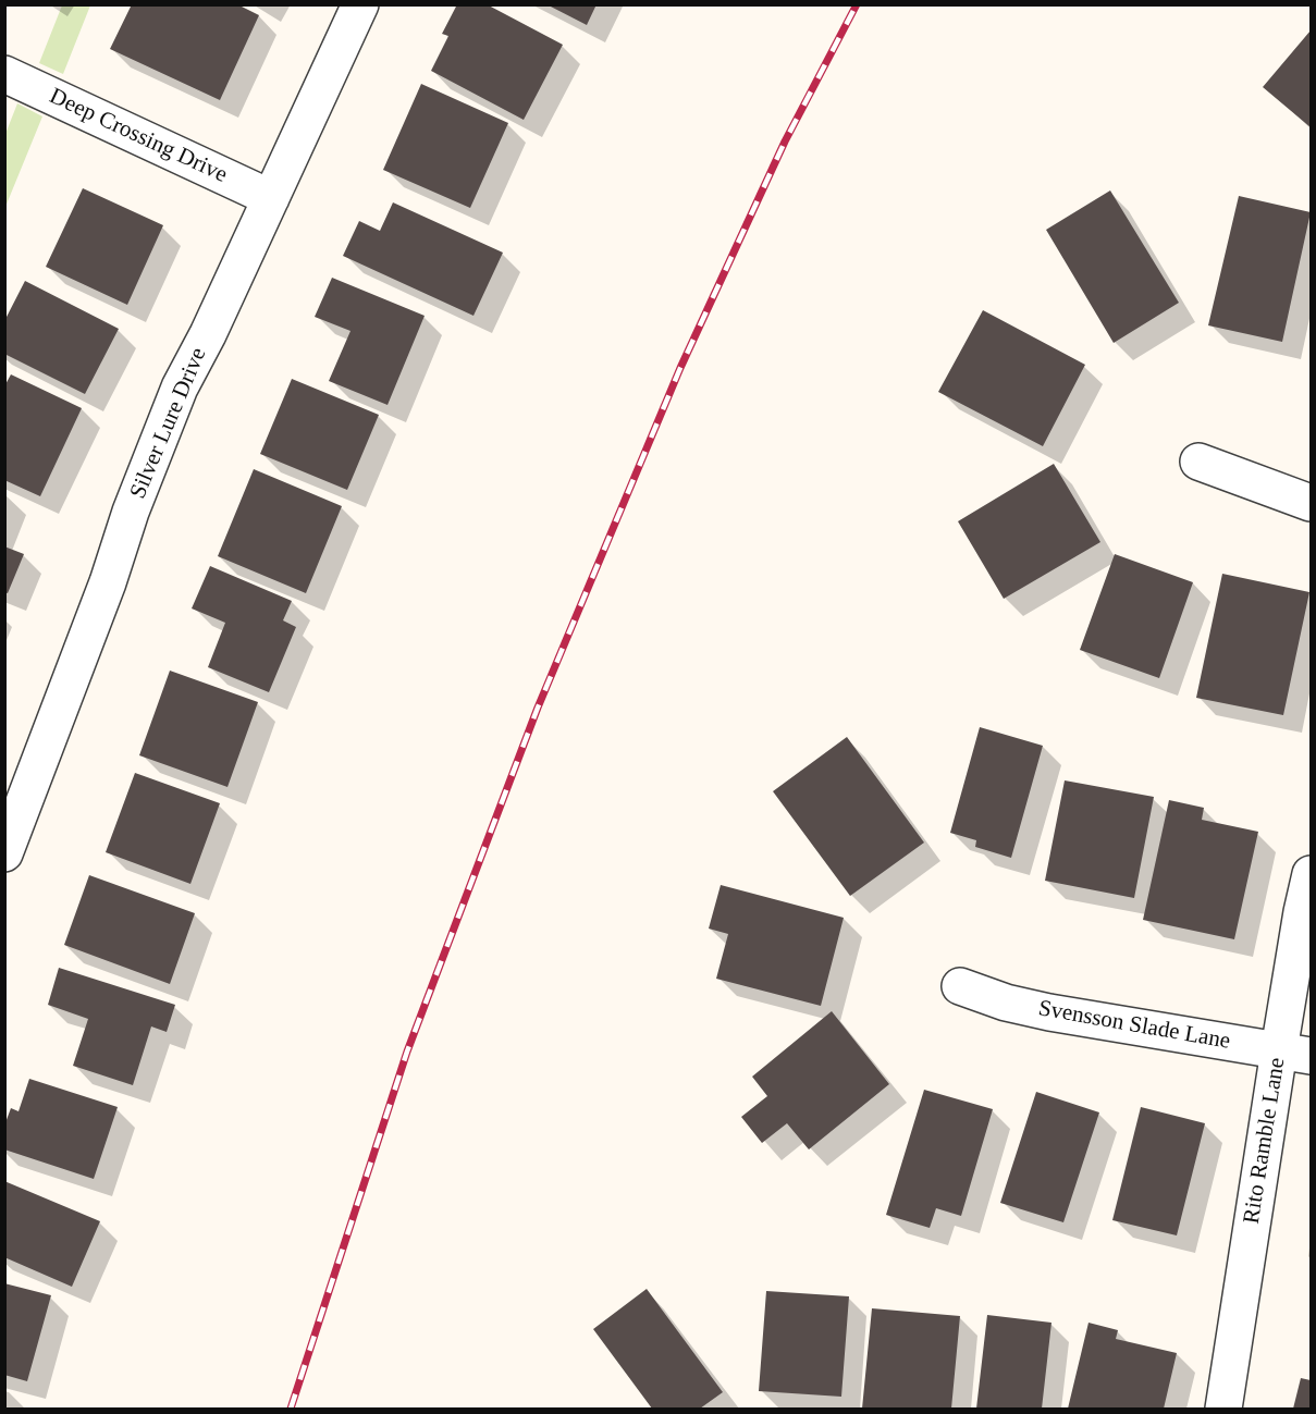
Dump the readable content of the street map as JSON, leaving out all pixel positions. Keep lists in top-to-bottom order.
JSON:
{
  "streets": {
    "street": [
      "Deep Crossing Drive",
      "Silver Lure Drive",
      "Svensson Slade Lane",
      "Rito Ramble Lane"
    ]
  },
  "crossings": [
    ["Deep Crossing Drive", "Silver Lure Drive"],
    ["Svensson Slade Lane", "Rito Ramble Lane"]
  ]
}
